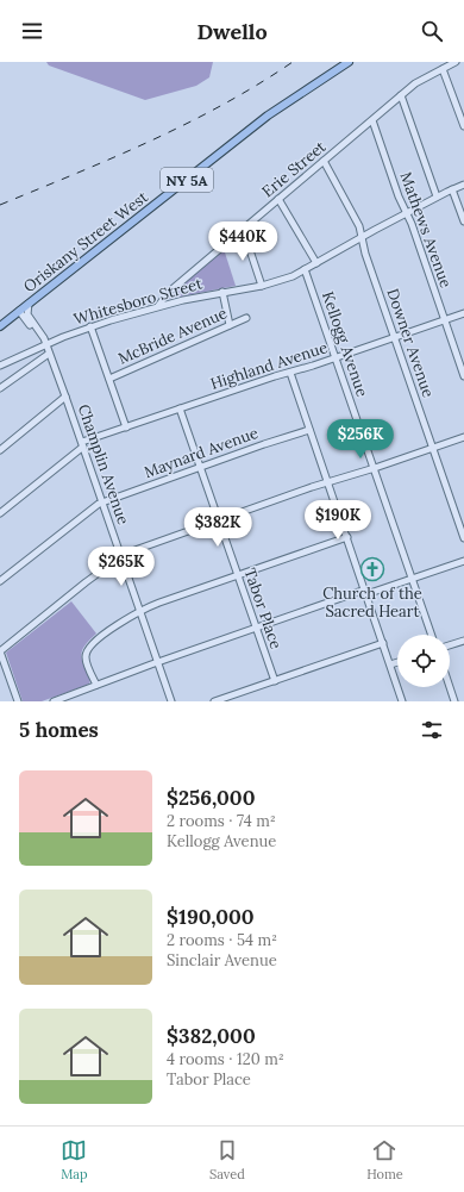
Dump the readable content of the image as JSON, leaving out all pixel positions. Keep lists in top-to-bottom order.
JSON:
{
  "streets": {
    "main road": ["NY 5A", "Oriskany Street West"],
    "street": [
      "Erie Street",
      "Mathews Avenue",
      "Whitesboro Street",
      "McBride Avenue",
      "Downer Avenue",
      "Kellogg Avenue",
      "Highland Avenue",
      "Maynard Avenue",
      "Champlin Avenue",
      "Tabor Place"
    ]
  },
  "crossings": [
    ["Erie Street", "Mathews Avenue"],
    ["Erie Street", "Whitesboro Street"],
    ["Erie Street", "Downer Avenue"],
    ["Mathews Avenue", "Whitesboro Street"],
    ["Mathews Avenue", "Highland Avenue"],
    ["Oriskany Street West", "Champlin Avenue"],
    ["Whitesboro Street", "Downer Avenue"],
    ["Whitesboro Street", "Kellogg Avenue"],
    ["Whitesboro Street", "Champlin Avenue"],
    ["Downer Avenue", "Highland Avenue"],
    ["Kellogg Avenue", "Highland Avenue"],
    ["Highland Avenue", "Champlin Avenue"],
    ["Highland Avenue", "Tabor Place"],
    ["Maynard Avenue", "Champlin Avenue"],
    ["Maynard Avenue", "Tabor Place"]
  ],
  "places": {
    "church": ["Church of the Sacred Heart"]
  },
  "page": {
    "header": "Dwello",
    "price": [
      "$440K",
      "$256K",
      "$190K",
      "$382K",
      "$265K"
    ],
    "heading": "5 homes",
    "list": [
      {
        "name": "$256,000",
        "note": "2 rooms · 74 m² · Kellogg Avenue"
      },
      {
        "name": "$190,000",
        "note": "2 rooms · 54 m² · Sinclair Avenue"
      },
      {
        "name": "$382,000",
        "note": "4 rooms · 120 m² · Tabor Place"
      }
    ],
    "tabs": ["Map", "Saved", "Home"]
  }
}
